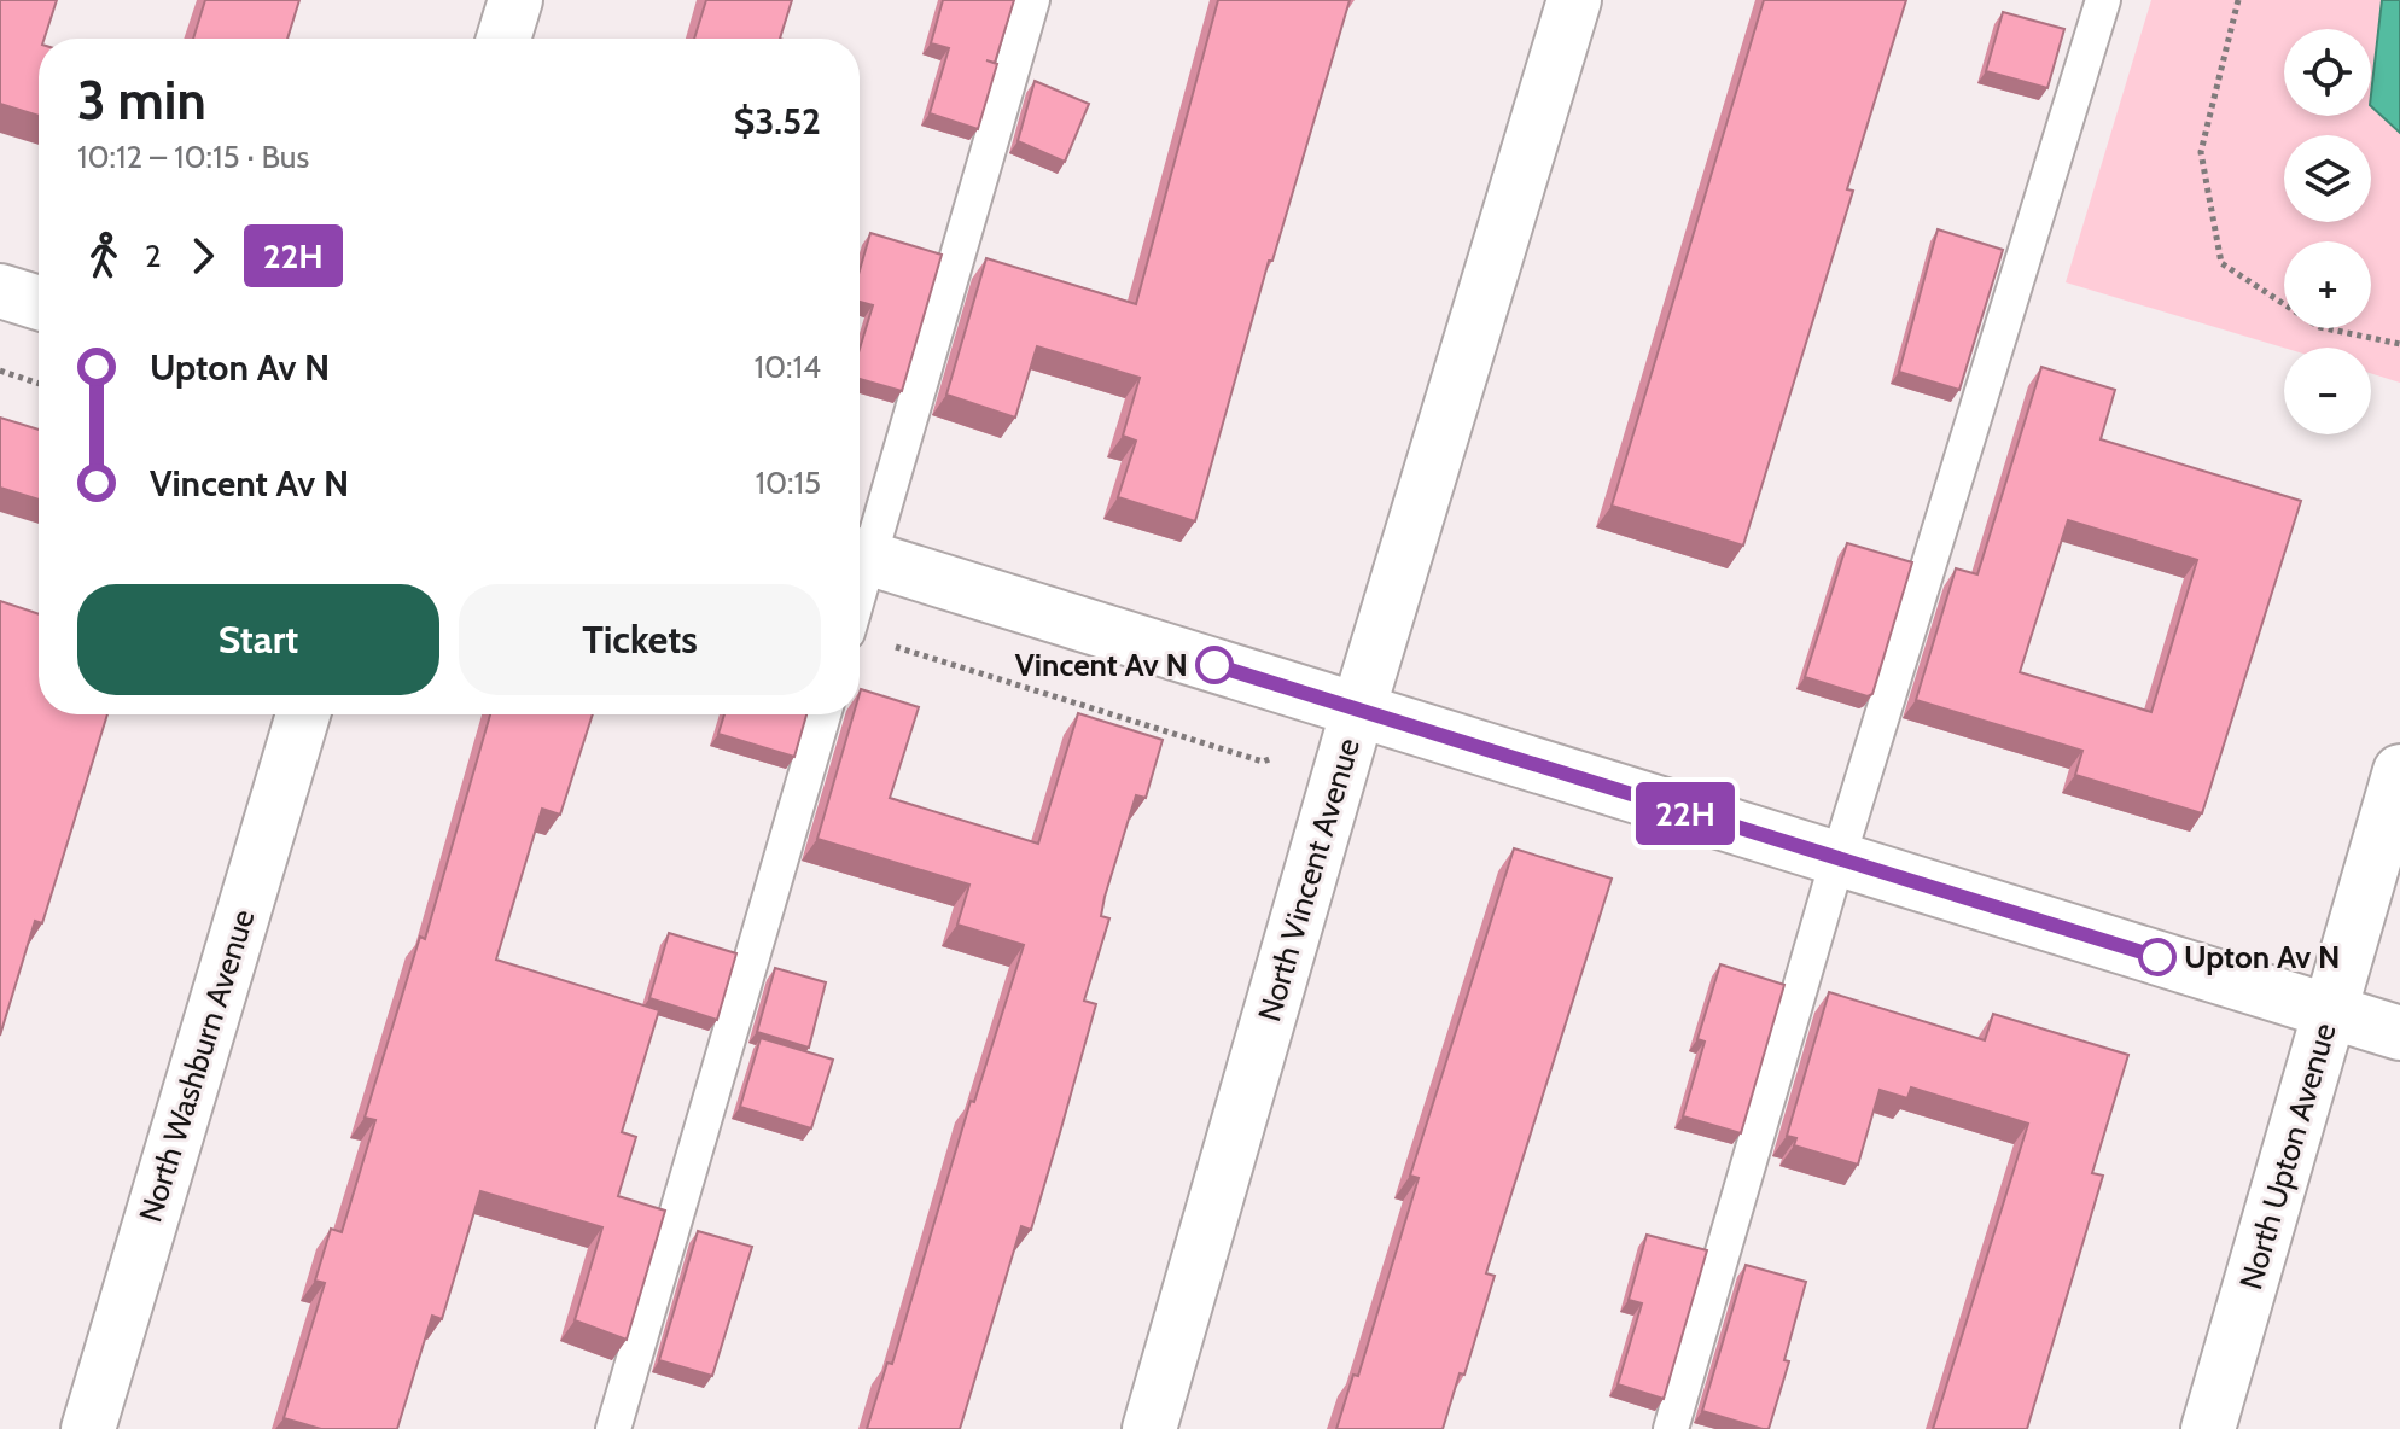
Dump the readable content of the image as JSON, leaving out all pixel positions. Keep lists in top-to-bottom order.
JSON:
{
  "streets": {
    "street": ["North Vincent Avenue", "North Washburn Avenue", "North Upton Avenue"]
  },
  "places": ["Vincent Av N", "Upton Av N"],
  "lines": ["bus line 22H"],
  "page": {
    "on_map": "22H",
    "map_buttons": ["+", "−"],
    "heading": ["3 min", "10:12 – 10:15 · Bus", "$3.52"],
    "legs": ["2", "22H"],
    "list": [
      {
        "name": "Upton Av N",
        "value": "10:14"
      },
      {
        "name": "Vincent Av N",
        "value": "10:15"
      }
    ],
    "buttons": ["Start", "Tickets"]
  }
}
